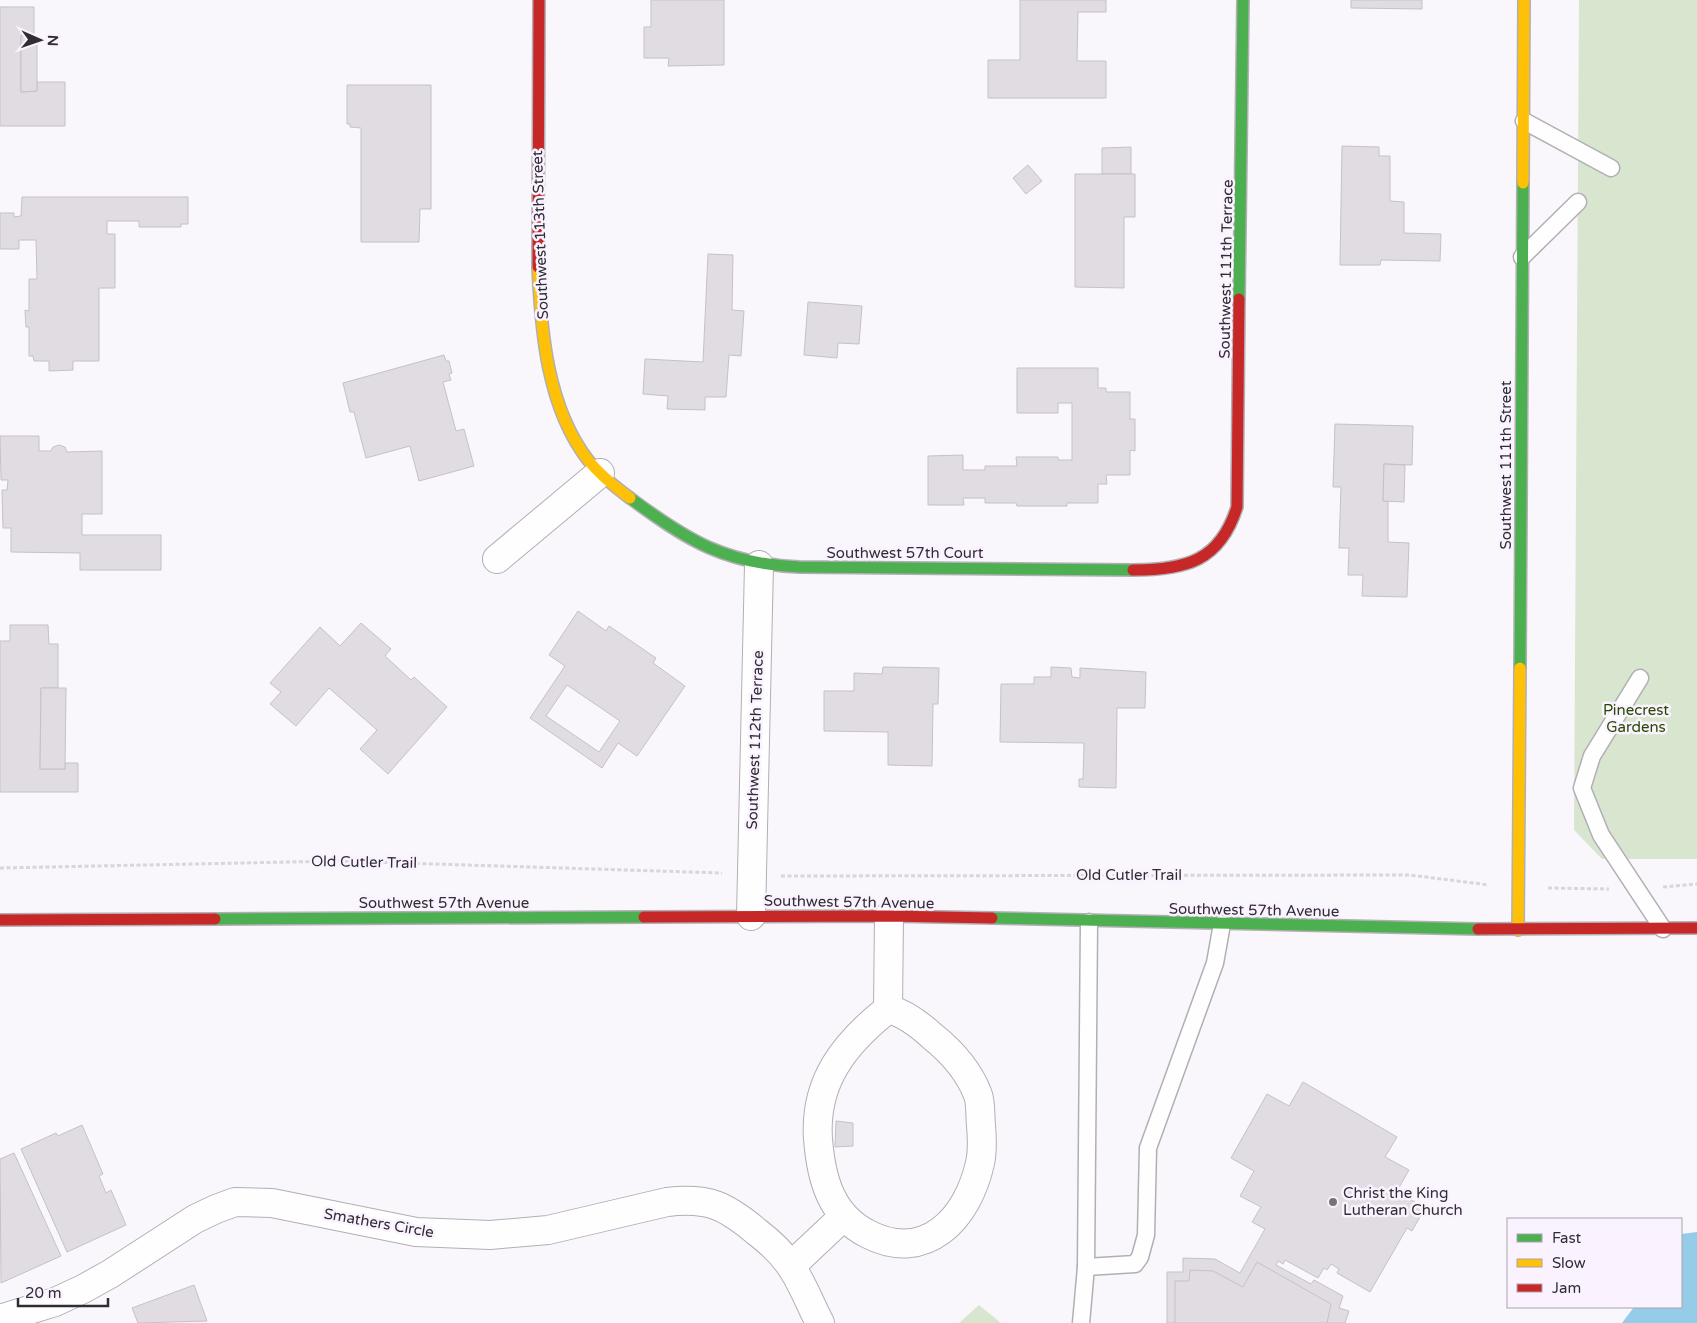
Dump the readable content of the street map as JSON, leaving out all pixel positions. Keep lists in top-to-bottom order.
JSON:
{
  "streets": {
    "main road": [
      "Southwest 113th Street",
      "Southwest 111th Terrace",
      "Southwest 111th Street",
      "Southwest 57th Court",
      "Southwest 57th Avenue"
    ],
    "street": ["Southwest 112th Terrace", "Smathers Circle"],
    "path": ["Old Cutler Trail"]
  },
  "crossings": [
    ["Southwest 113th Street", "Southwest 57th Court"],
    ["Southwest 111th Terrace", "Southwest 57th Court"],
    ["Southwest 111th Street", "Southwest 57th Avenue"],
    ["Southwest 57th Court", "Southwest 112th Terrace"],
    ["Southwest 112th Terrace", "Southwest 57th Avenue"]
  ],
  "parks": ["Pinecrest Gardens"],
  "places": ["Christ the King Lutheran Church"],
  "legend": ["Fast", "Slow", "Jam"],
  "scale_bar": "20 m",
  "north": "right"
}
